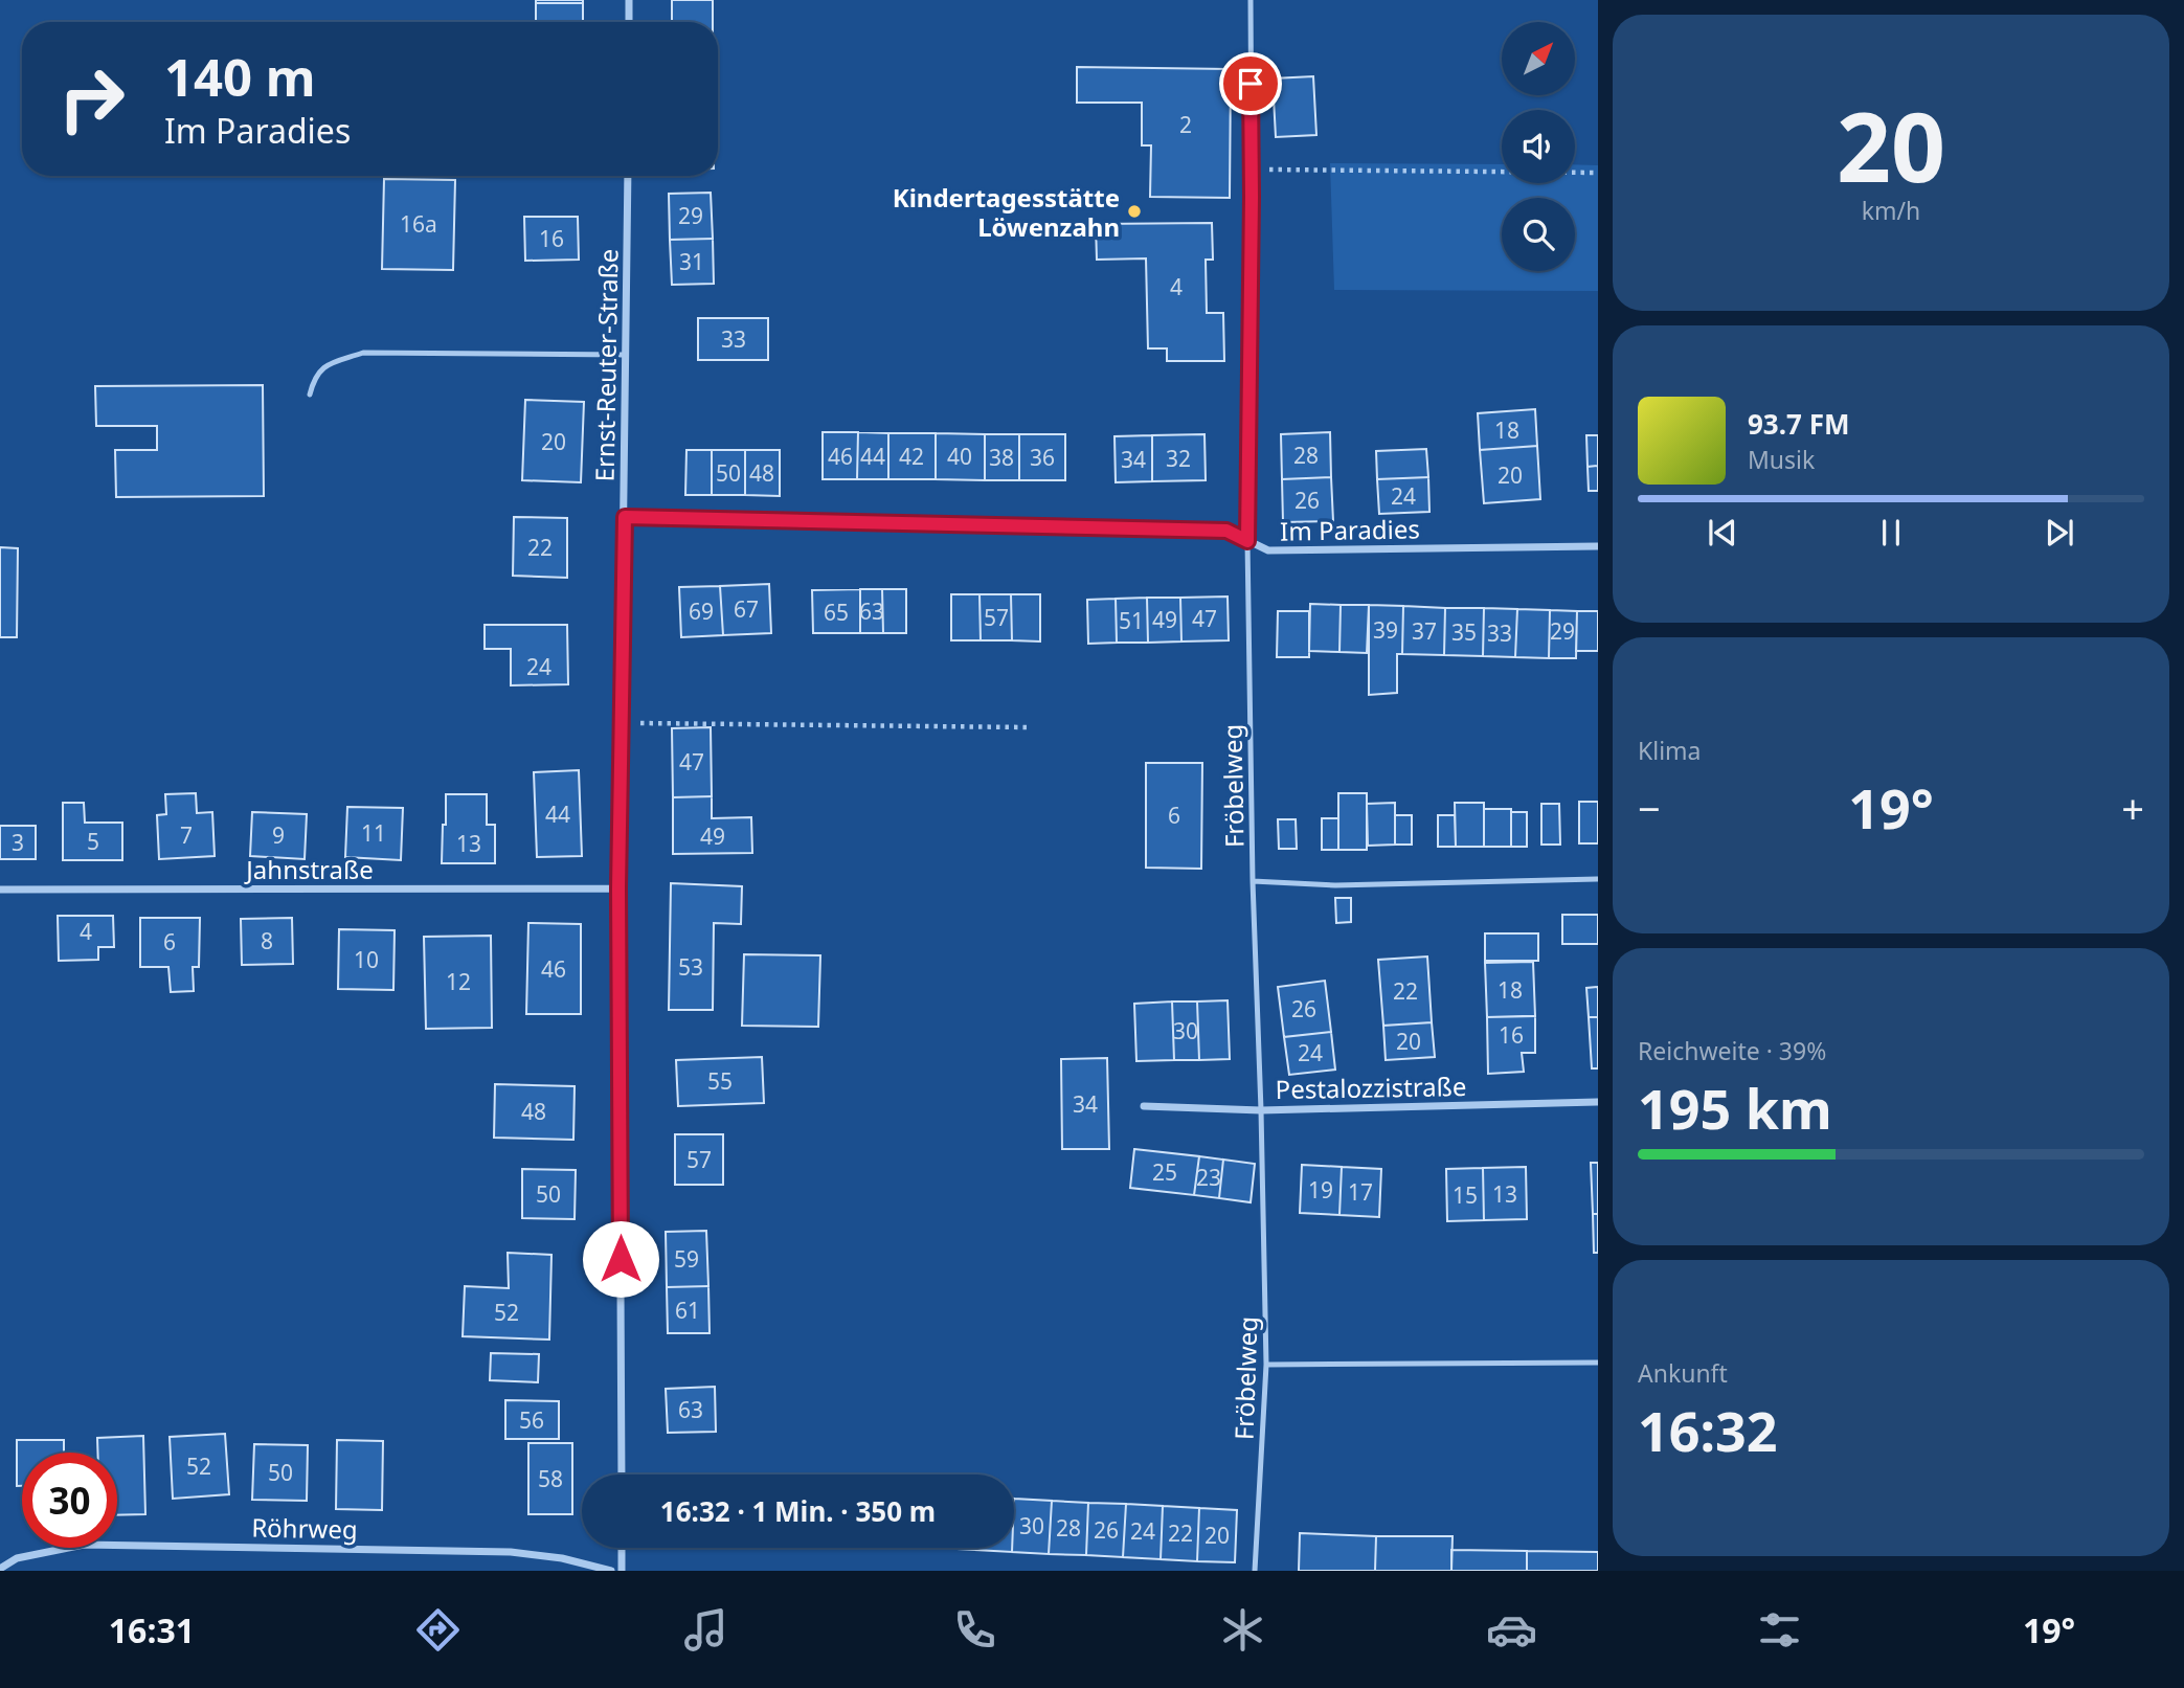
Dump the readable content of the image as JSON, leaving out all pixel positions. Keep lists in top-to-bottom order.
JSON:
{
  "streets": {
    "street": [
      "Ernst-Reuter-Straße",
      "Im Paradies",
      "Jahnstraße",
      "Pestalozzistraße",
      "Röhrweg"
    ],
    "lane": ["Fröbelweg"]
  },
  "crossings": [
    ["Ernst-Reuter-Straße", "Im Paradies"],
    ["Ernst-Reuter-Straße", "Jahnstraße"],
    ["Im Paradies", "Fröbelweg"],
    ["Fröbelweg", "Pestalozzistraße"]
  ],
  "places": ["Kindertagesstätte Löwenzahn"],
  "house_numbers": [
    "2",
    "29",
    "16a",
    "16",
    "31",
    "4",
    "33",
    "18",
    "20",
    "28",
    "46",
    "44",
    "42",
    "40",
    "38",
    "36",
    "32",
    "34",
    "50",
    "48",
    "20",
    "24",
    "26",
    "22",
    "67",
    "69",
    "63",
    "65",
    "57",
    "47",
    "49",
    "51",
    "39",
    "37",
    "29",
    "35",
    "33",
    "24",
    "47",
    "44",
    "6",
    "11",
    "7",
    "9",
    "49",
    "5",
    "3",
    "13",
    "4",
    "8",
    "6",
    "10",
    "53",
    "46",
    "12",
    "18",
    "22",
    "26",
    "30",
    "16",
    "20",
    "24",
    "55",
    "34",
    "48",
    "57",
    "25",
    "23",
    "19",
    "17",
    "50",
    "13",
    "15",
    "59",
    "61",
    "52",
    "63",
    "56",
    "52",
    "50",
    "58",
    "30",
    "28",
    "26",
    "24",
    "22",
    "20"
  ],
  "north": "top right",
  "page": {
    "tile": [
      ["20", "km/h"],
      "Klima",
      ["Reichweite · 39%", "195 km"],
      ["Ankunft", "16:32"]
    ],
    "turn": ["140 m", "Im Paradies"],
    "song": ["93.7 FM", "Musik"],
    "heat": ["−", "19°", "+"],
    "limit": "30",
    "trip": "16:32 · 1 Min. · 350 m",
    "tabs": ["16:31", "19°"]
  }
}
